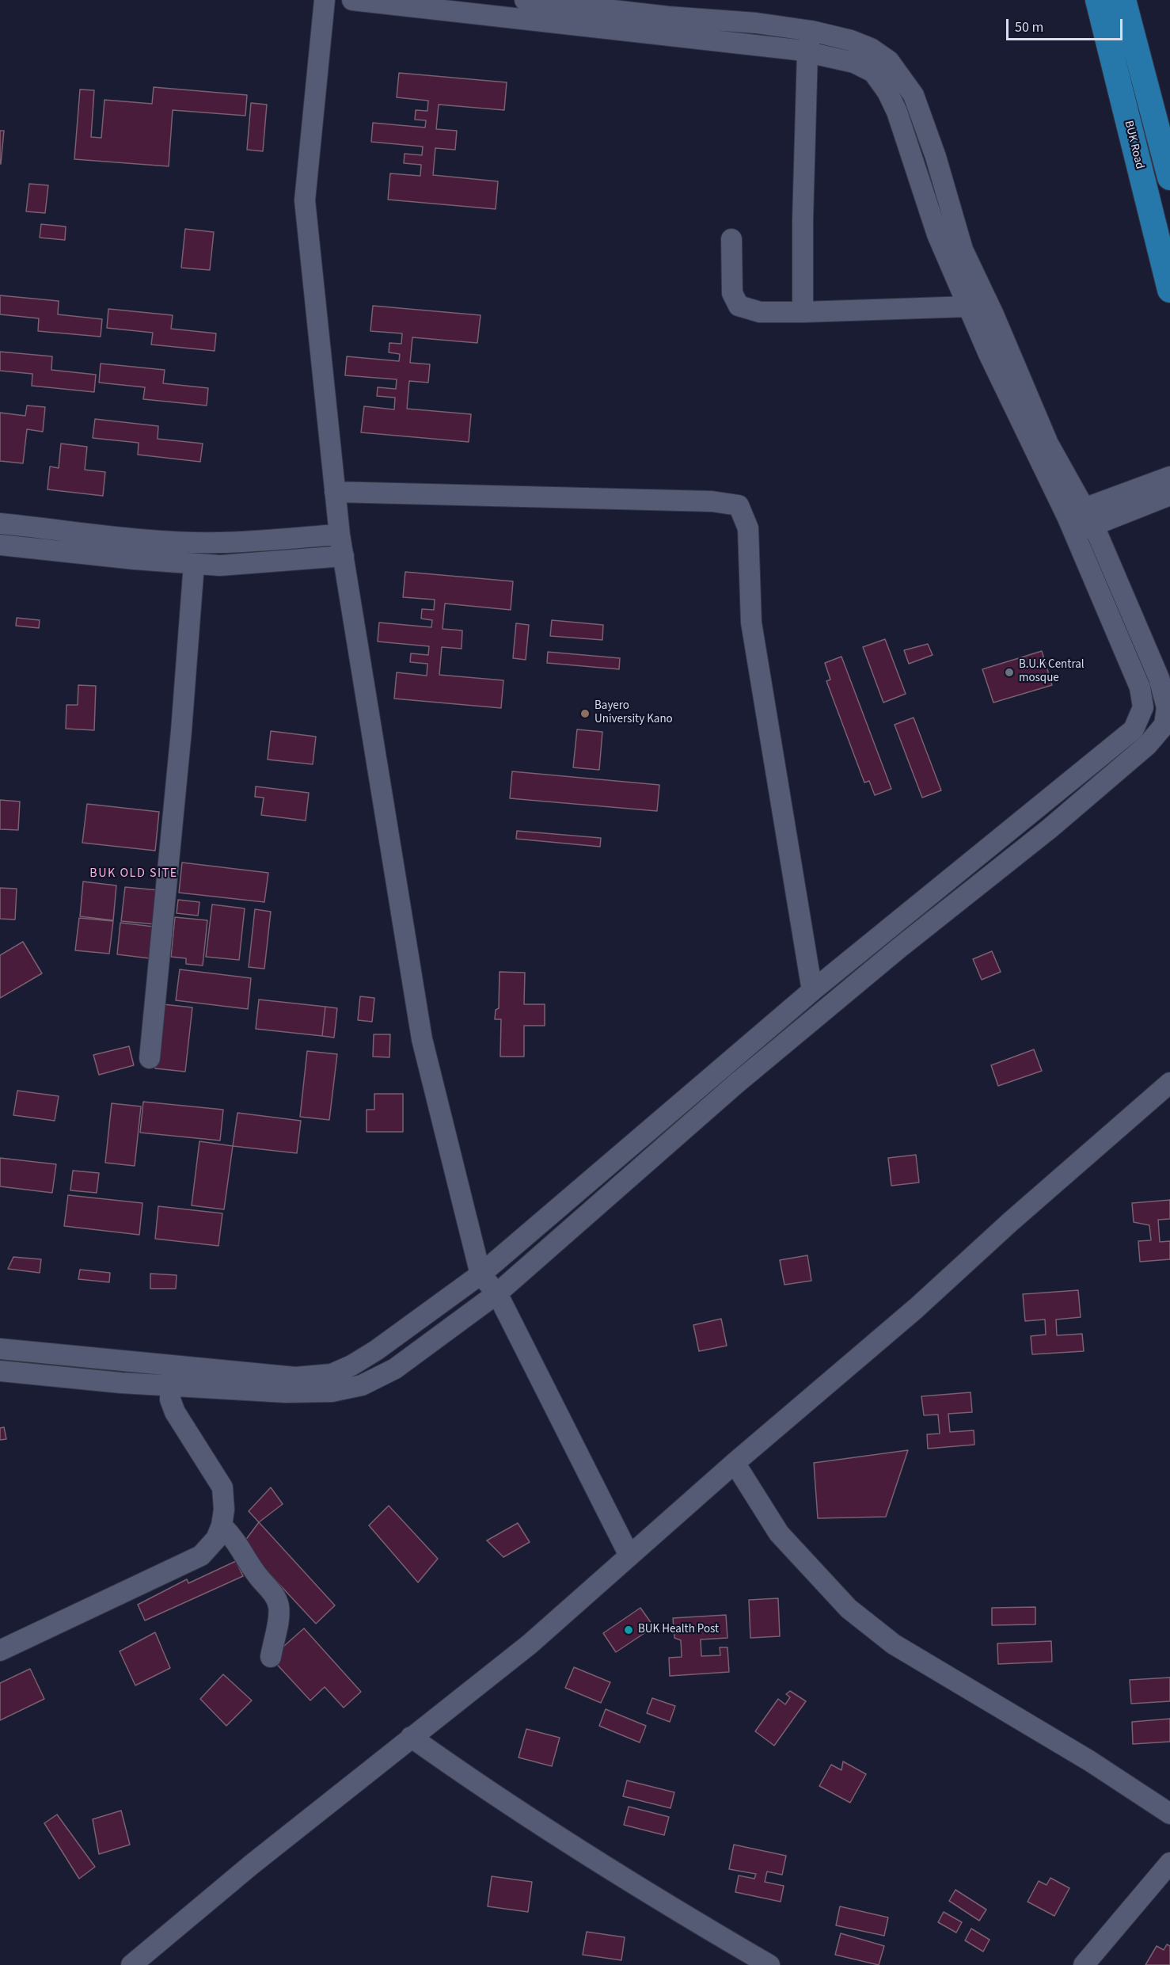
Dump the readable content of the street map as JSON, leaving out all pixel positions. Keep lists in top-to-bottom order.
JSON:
{
  "streets": {
    "main road": ["BUK Road"]
  },
  "districts": ["BUK OLD SITE"],
  "places": ["B.U.K Central mosque", "Bayero University Kano", "BUK Health Post"],
  "scale_bar": "50 m"
}
